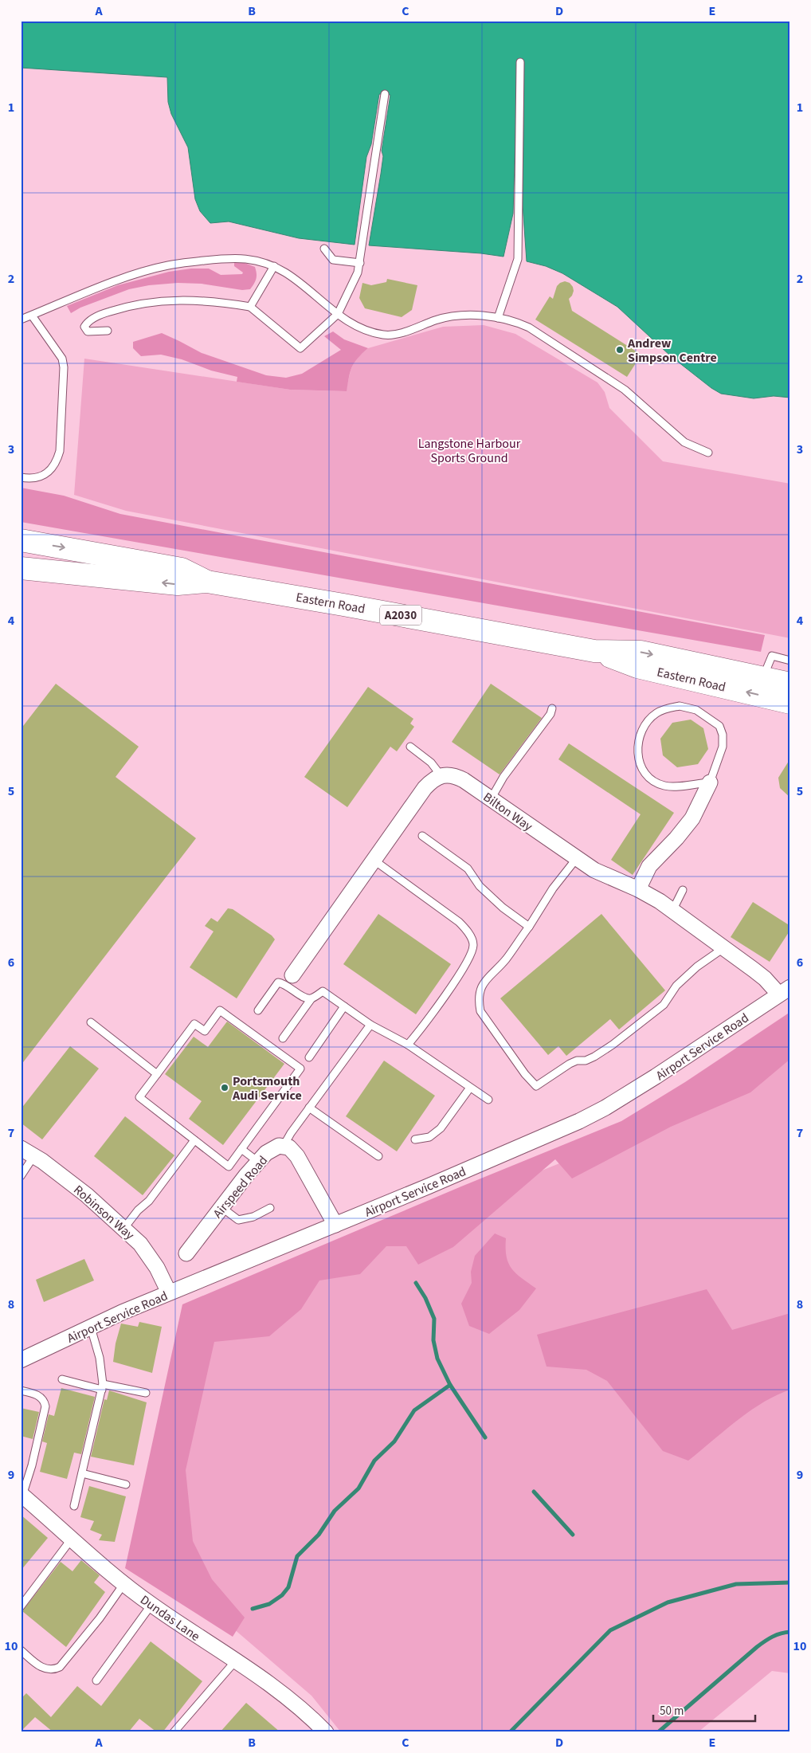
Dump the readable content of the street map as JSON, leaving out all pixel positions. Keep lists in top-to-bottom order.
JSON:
{
  "streets": {
    "main road": ["Eastern Road", "A2030"],
    "street": [
      "Bilton Way",
      "Airport Service Road",
      "Airspeed Road",
      "Robinson Way",
      "Dundas Lane"
    ]
  },
  "crossings": [
    ["Bilton Way", "Airport Service Road"],
    ["Airport Service Road", "Robinson Way"]
  ],
  "parks": ["Langstone Harbour Sports Ground"],
  "places": ["Andrew Simpson Centre", "Portsmouth Audi Service"],
  "scale_bar": "50 m",
  "grid": {
    "columns": [
      "A",
      "B",
      "C",
      "D",
      "E"
    ],
    "rows": [
      "1",
      "2",
      "3",
      "4",
      "5",
      "6",
      "7",
      "8",
      "9",
      "10"
    ]
  }
}
